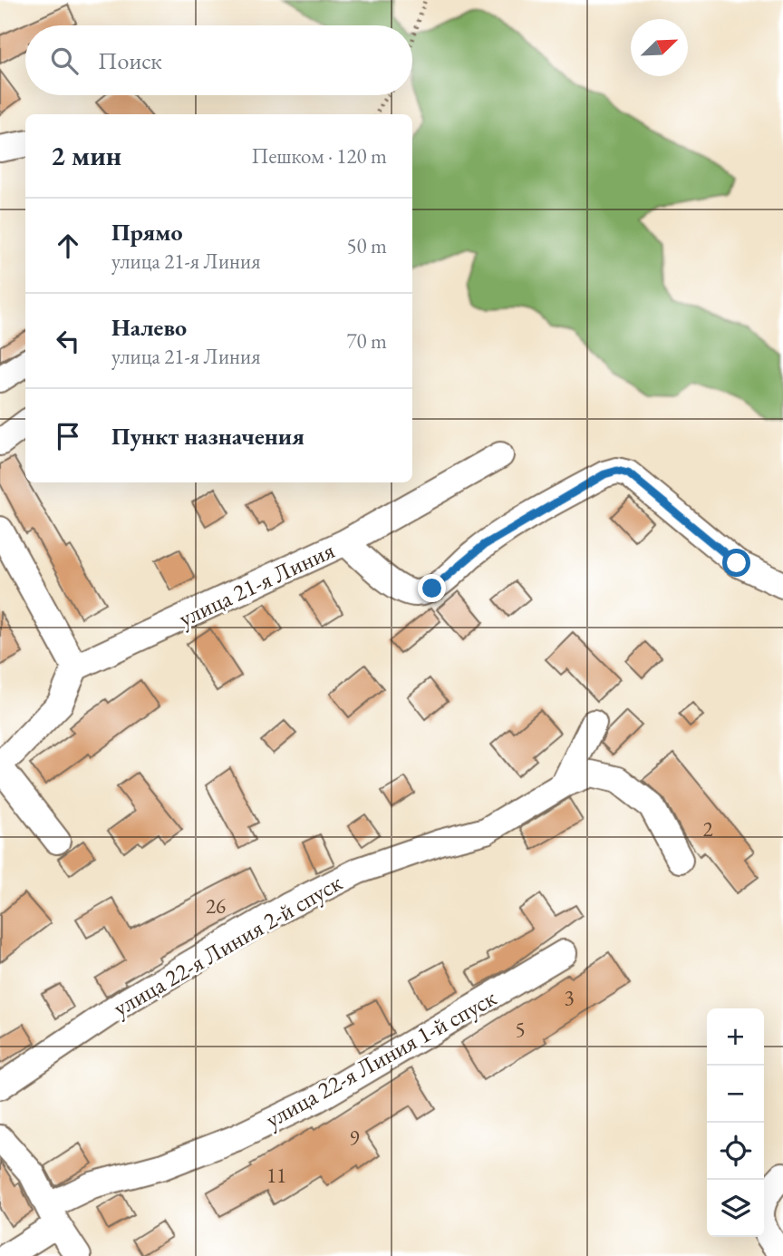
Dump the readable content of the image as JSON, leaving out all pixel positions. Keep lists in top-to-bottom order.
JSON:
{
  "streets": {
    "street": ["улица 21-я Линия", "улица 22-я Линия 2-й спуск", "улица 22-я Линия 1-й спуск"]
  },
  "house_numbers": [
    "2",
    "26",
    "3",
    "5",
    "9",
    "11"
  ],
  "north": "top right",
  "page": {
    "search": "Поиск",
    "heading": ["2 мин", "Пешком · 120 m"],
    "list": [
      ["Прямо", "улица 21-я Линия", "50 m"],
      ["Налево", "улица 21-я Линия", "70 m"],
      "Пункт назначения"
    ],
    "map_buttons": ["+", "−"]
  }
}
